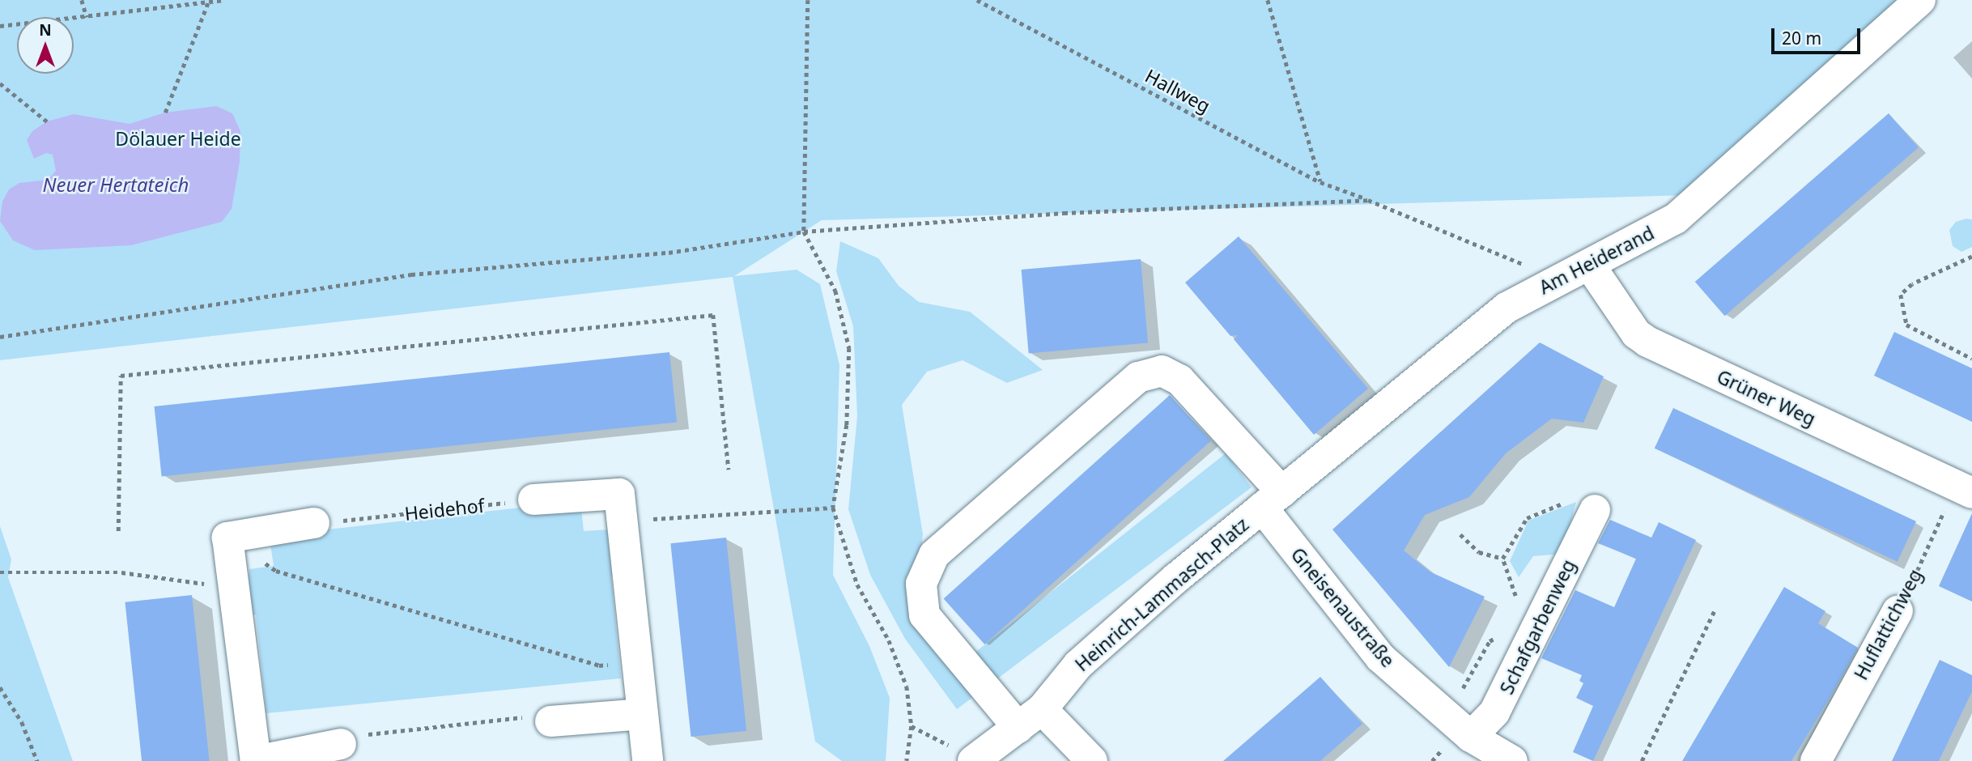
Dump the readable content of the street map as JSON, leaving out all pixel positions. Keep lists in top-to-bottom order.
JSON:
{
  "streets": {
    "street": [
      "Am Heiderand",
      "Grüner Weg",
      "Heinrich-Lammasch-Platz",
      "Gneisenaustraße",
      "Huflattichweg",
      "Schafgarbenweg"
    ],
    "path": ["Hallweg", "Heidehof"]
  },
  "crossings": [
    ["Hallweg", "Am Heiderand"],
    ["Am Heiderand", "Grüner Weg"],
    ["Am Heiderand", "Heinrich-Lammasch-Platz"],
    ["Am Heiderand", "Gneisenaustraße"],
    ["Grüner Weg", "Huflattichweg"],
    ["Heinrich-Lammasch-Platz", "Gneisenaustraße"],
    ["Gneisenaustraße", "Schafgarbenweg"]
  ],
  "water": ["Neuer Hertateich"],
  "parks": ["Dölauer Heide"],
  "scale_bar": "20 m",
  "north": "top"
}
